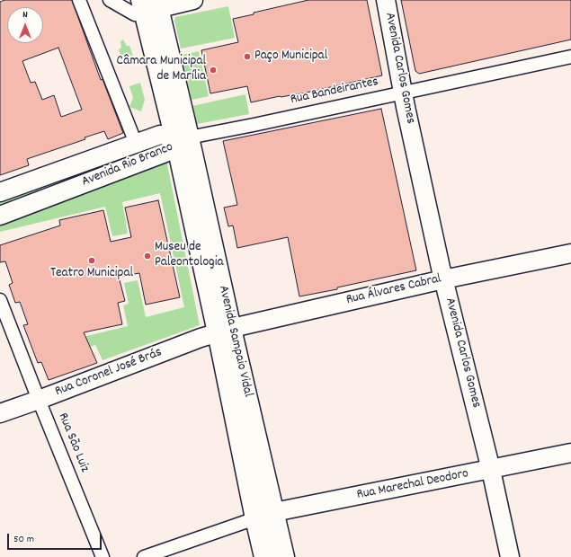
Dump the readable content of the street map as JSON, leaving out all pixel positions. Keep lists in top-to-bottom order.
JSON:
{
  "streets": {
    "main road": [
      "Avenida Carlos Gomes",
      "Avenida Rio Branco",
      "Rua Álvares Cabral",
      "Avenida Sampaio Vidal",
      "Rua Coronel José Brás",
      "Rua Marechal Deodoro"
    ],
    "street": ["Rua Bandeirantes", "Rua São Luiz"]
  },
  "crossings": [
    ["Avenida Carlos Gomes", "Rua Bandeirantes"],
    ["Avenida Carlos Gomes", "Rua Álvares Cabral"],
    ["Avenida Carlos Gomes", "Rua Marechal Deodoro"],
    ["Rua Bandeirantes", "Avenida Rio Branco"],
    ["Rua Bandeirantes", "Avenida Sampaio Vidal"],
    ["Avenida Rio Branco", "Avenida Sampaio Vidal"],
    ["Rua Álvares Cabral", "Avenida Sampaio Vidal"],
    ["Rua Álvares Cabral", "Rua Coronel José Brás"],
    ["Avenida Sampaio Vidal", "Rua Coronel José Brás"],
    ["Avenida Sampaio Vidal", "Rua Marechal Deodoro"],
    ["Rua Coronel José Brás", "Rua São Luiz"]
  ],
  "places": [
    "Paço Municipal",
    "Câmara Municipal de Marília",
    "Museu de Paleontologia",
    "Teatro Municipal"
  ],
  "scale_bar": "50 m",
  "north": "top"
}
